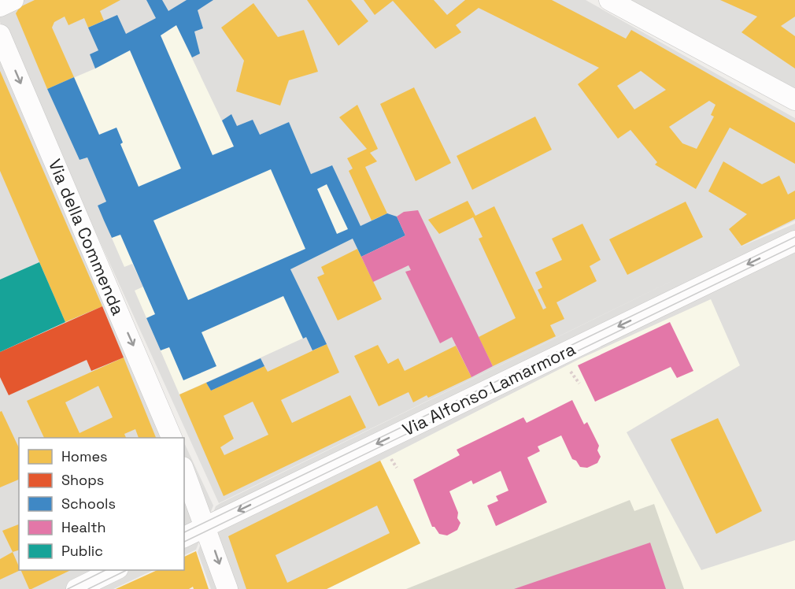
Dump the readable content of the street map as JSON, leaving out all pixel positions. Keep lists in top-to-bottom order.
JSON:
{
  "streets": {
    "street": ["Via della Commenda", "Via Alfonso Lamarmora"]
  },
  "one_way": ["Via della Commenda", "Via Alfonso Lamarmora"],
  "legend": [
    "Homes",
    "Shops",
    "Schools",
    "Health",
    "Public"
  ]
}
